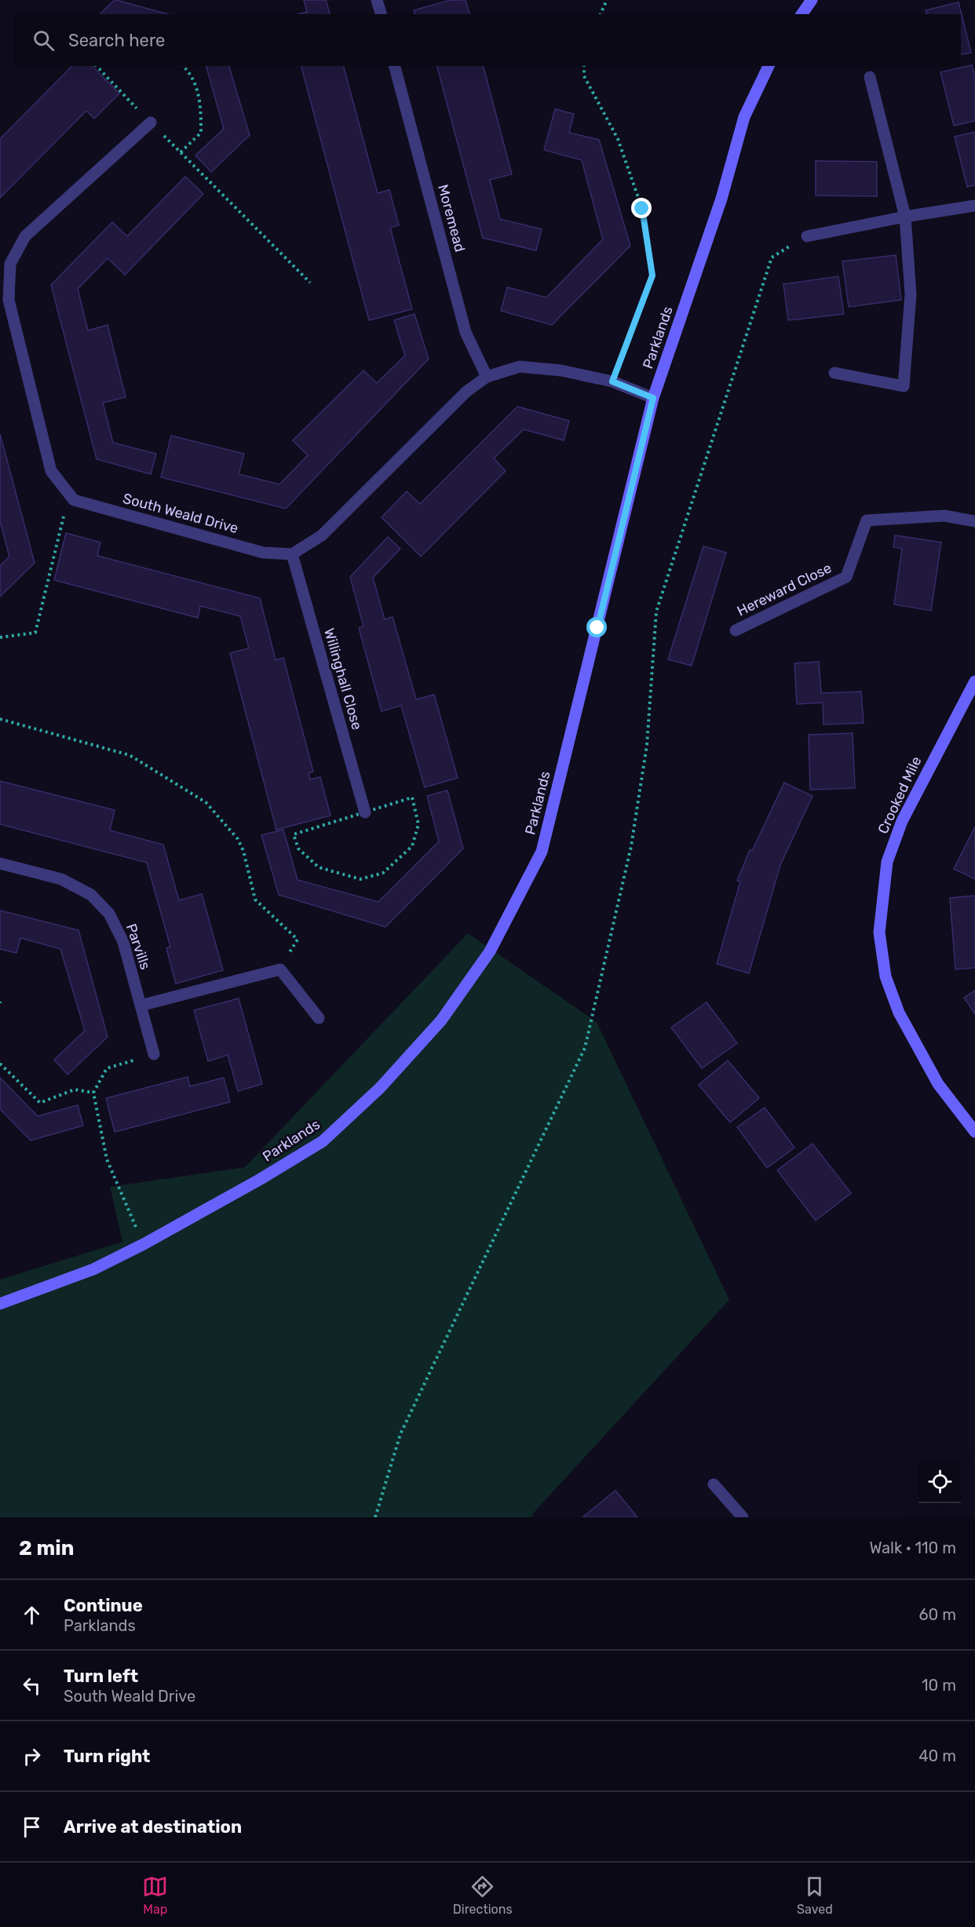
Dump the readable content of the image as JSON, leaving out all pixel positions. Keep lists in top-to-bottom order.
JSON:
{
  "streets": {
    "street": [
      "Moremead",
      "Parklands",
      "South Weald Drive",
      "Hereward Close",
      "Willinghall Close",
      "Crooked Mile",
      "Parvills"
    ]
  },
  "crossings": [
    ["South Weald Drive", "Willinghall Close"]
  ],
  "page": {
    "search": "Search here",
    "heading": ["2 min", "Walk · 110 m"],
    "list": [
      ["Continue", "Parklands", "60 m"],
      ["Turn left", "South Weald Drive", "10 m"],
      ["Turn right", "40 m"],
      "Arrive at destination"
    ],
    "nav": ["Map", "Directions", "Saved"]
  }
}
